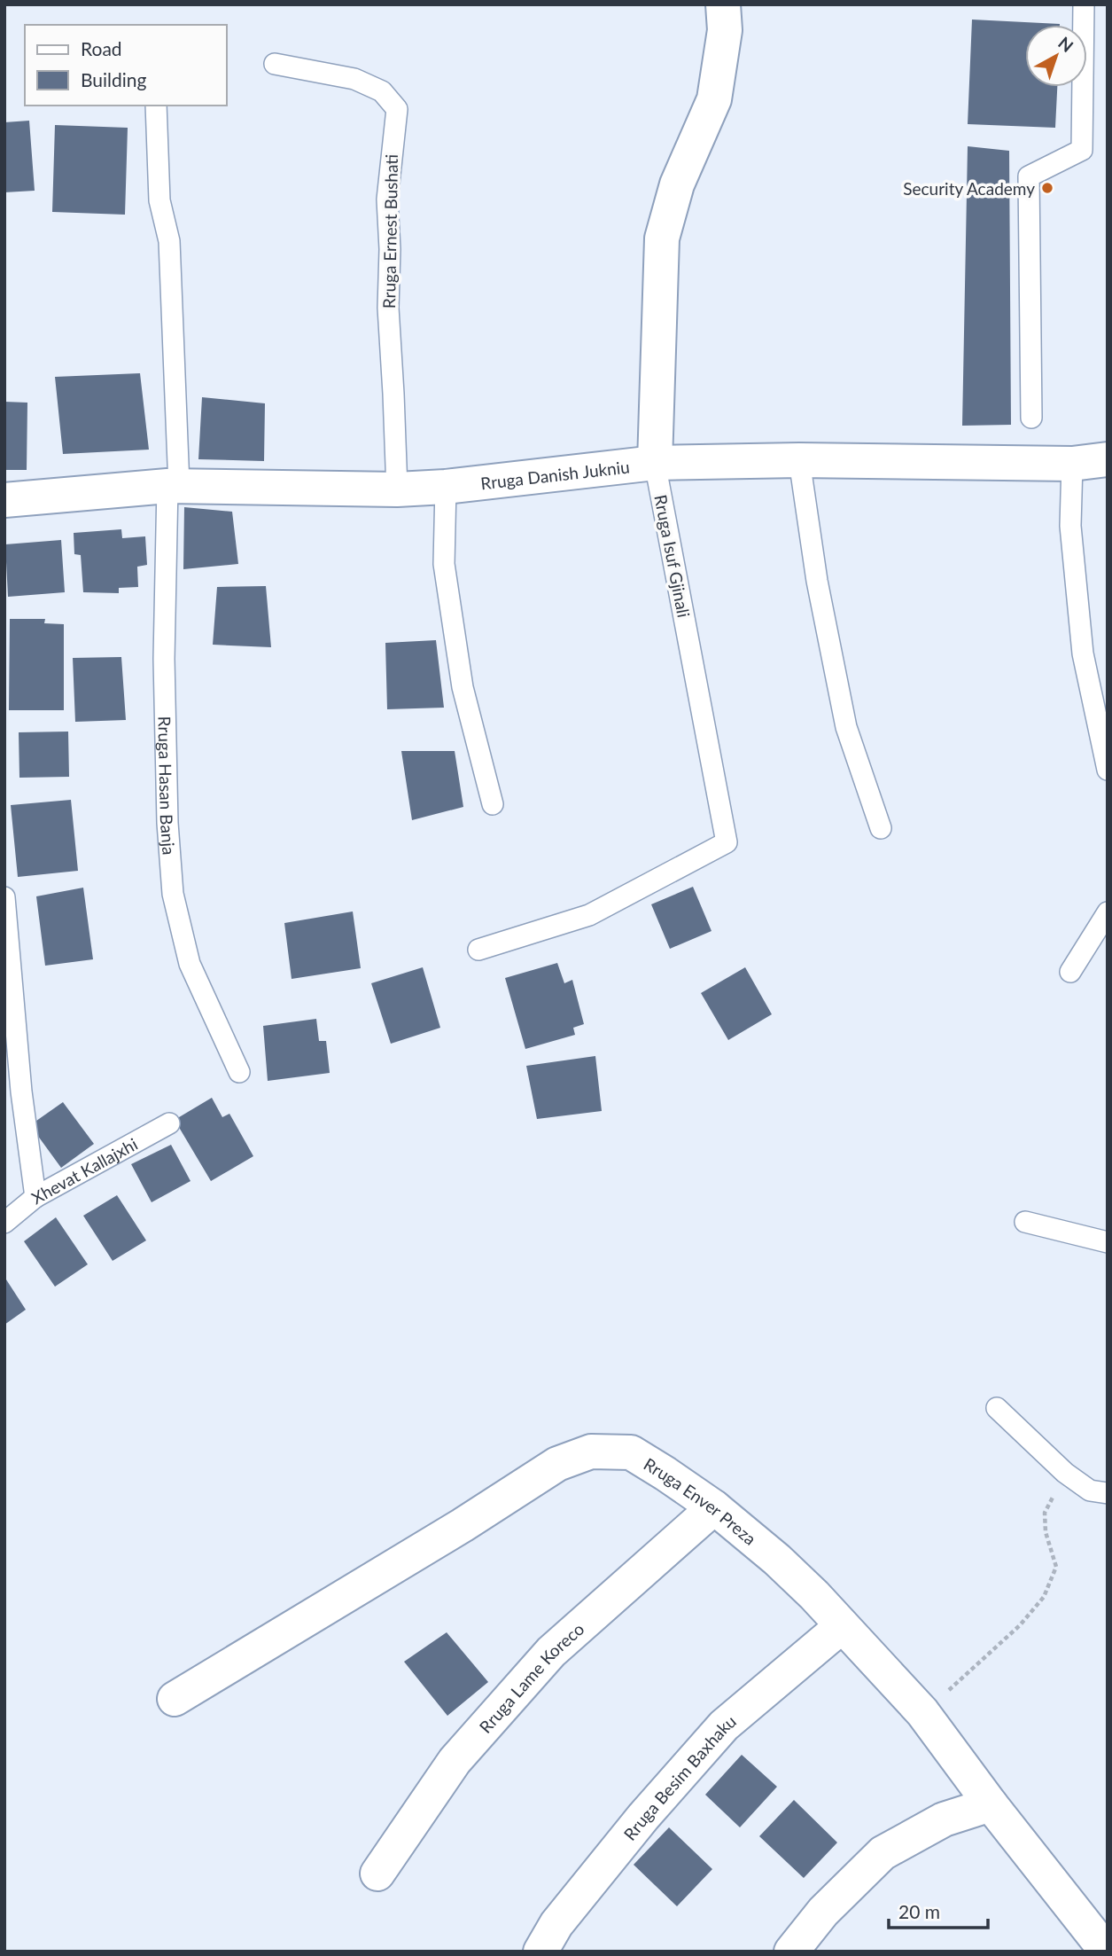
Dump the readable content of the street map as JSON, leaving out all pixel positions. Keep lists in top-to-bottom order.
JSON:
{
  "streets": {
    "street": [
      "Rruga Danish Jukniu",
      "Rruga Isuf Gjinali",
      "Rruga Enver Preza",
      "Rruga Lame Koreco",
      "Rruga Besim Baxhaku"
    ],
    "lane": ["Rruga Ernest Bushati", "Rruga Hasan Banja", "Xhevat Kallajxhi"]
  },
  "crossings": [
    ["Rruga Ernest Bushati", "Rruga Danish Jukniu"],
    ["Rruga Danish Jukniu", "Rruga Isuf Gjinali"],
    ["Rruga Danish Jukniu", "Rruga Hasan Banja"],
    ["Rruga Enver Preza", "Rruga Lame Koreco"],
    ["Rruga Enver Preza", "Rruga Besim Baxhaku"]
  ],
  "places": ["Security Academy"],
  "legend": ["Road", "Building"],
  "scale_bar": "20 m",
  "north": "top right"
}
